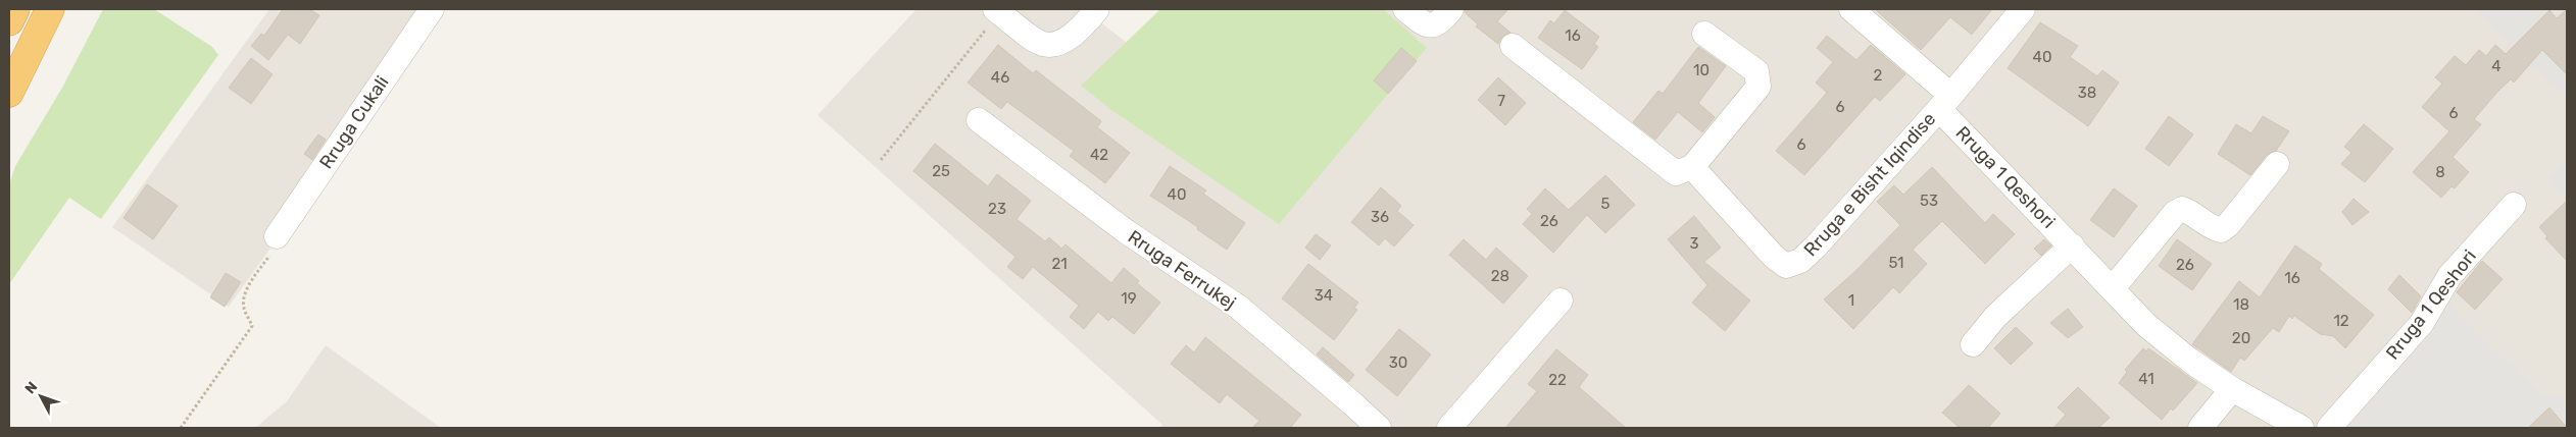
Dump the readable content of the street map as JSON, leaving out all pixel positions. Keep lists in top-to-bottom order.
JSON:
{
  "streets": {
    "street": [
      "Rruga Cukali",
      "Rruga 1 Qeshori",
      "Rruga e Bisht Iqindise",
      "Rruga Ferrukej"
    ]
  },
  "crossings": [
    ["Rruga 1 Qeshori", "Rruga e Bisht Iqindise"]
  ],
  "house_numbers": [
    "16",
    "40",
    "4",
    "10",
    "2",
    "46",
    "38",
    "7",
    "6",
    "6",
    "6",
    "42",
    "25",
    "8",
    "40",
    "53",
    "5",
    "23",
    "36",
    "26",
    "3",
    "51",
    "21",
    "26",
    "28",
    "16",
    "34",
    "19",
    "1",
    "18",
    "12",
    "20",
    "30",
    "41",
    "22"
  ],
  "north": "top left"
}
